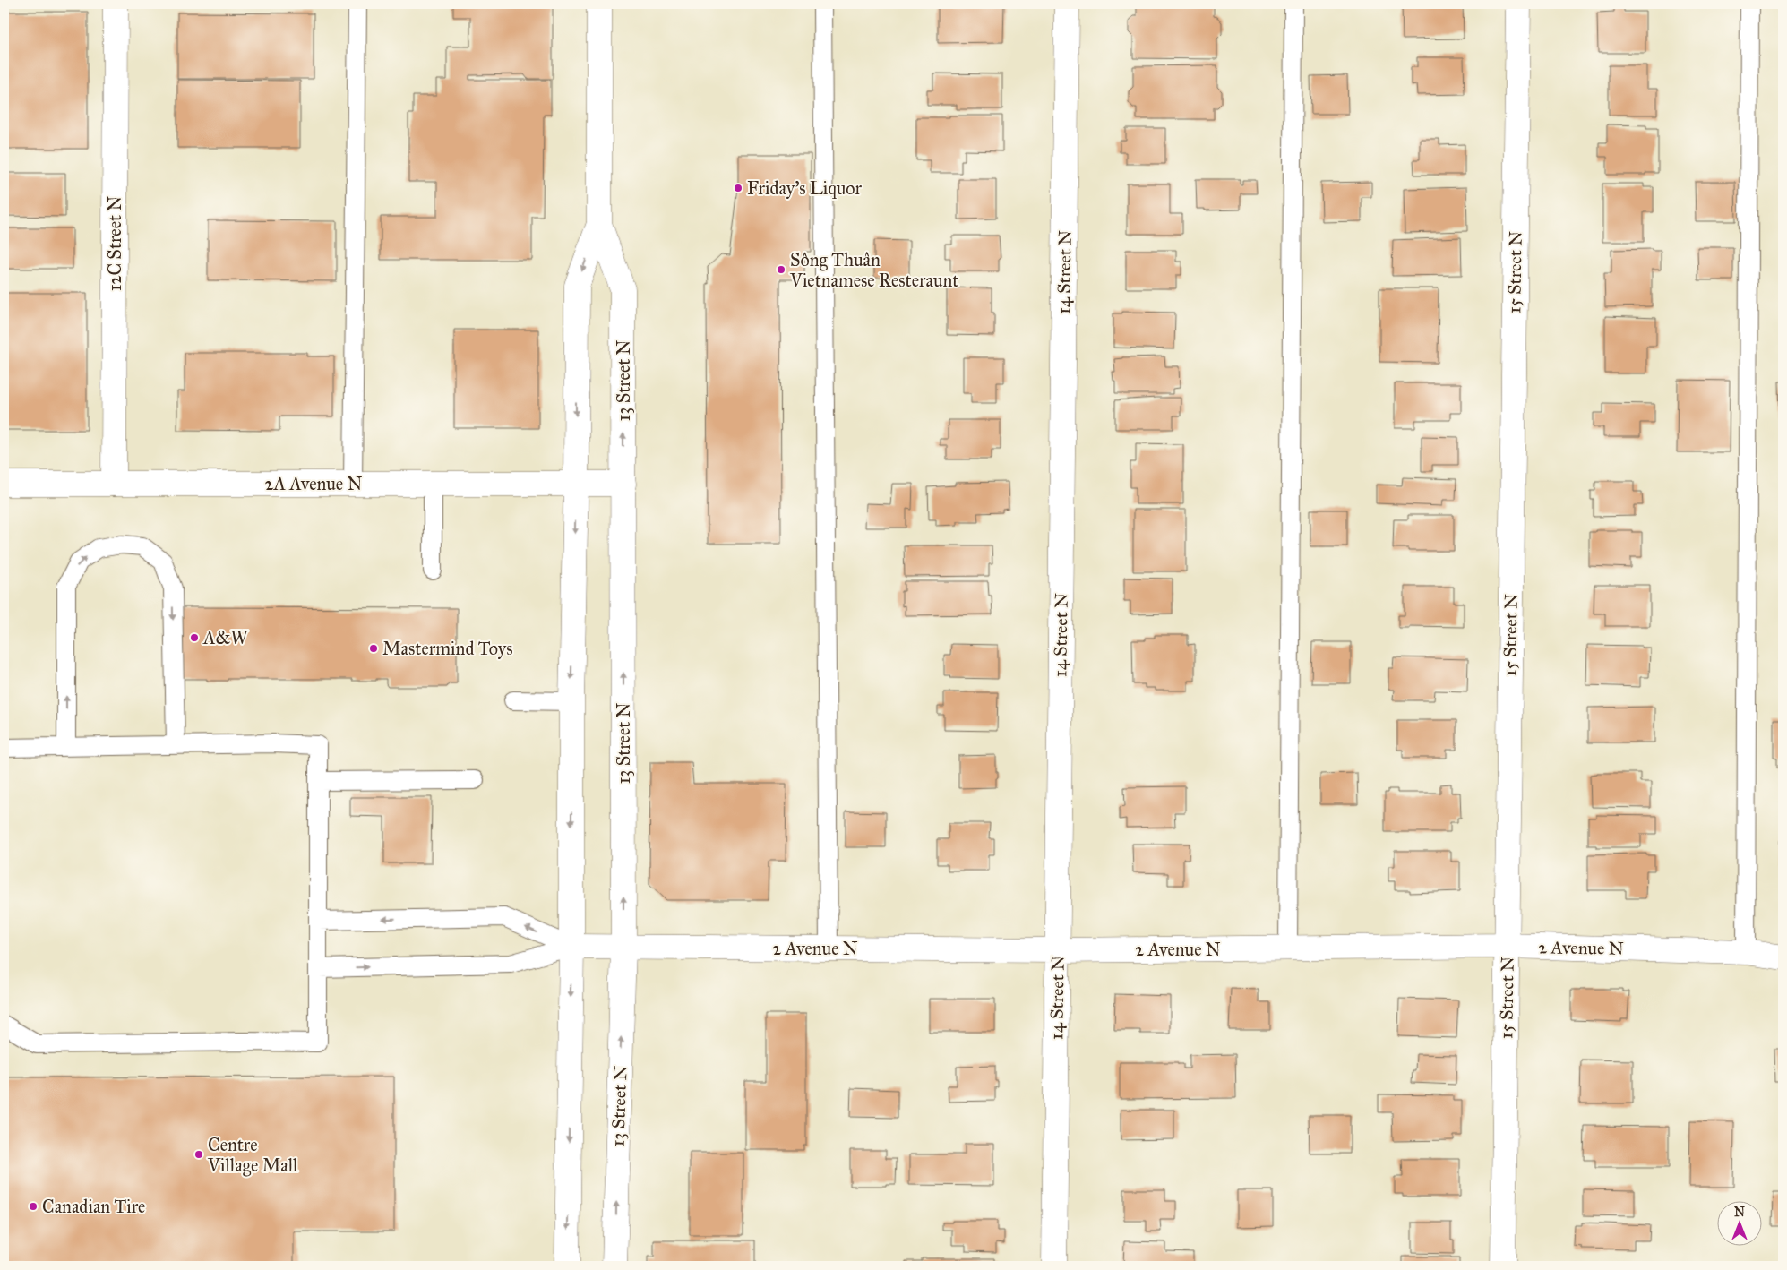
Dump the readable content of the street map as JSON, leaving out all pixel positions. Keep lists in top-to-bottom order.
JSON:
{
  "streets": {
    "street": [
      "12C Street N",
      "14 Street N",
      "15 Street N",
      "13 Street N",
      "2A Avenue N",
      "2 Avenue N"
    ]
  },
  "crossings": [
    ["12C Street N", "2A Avenue N"],
    ["14 Street N", "2 Avenue N"],
    ["15 Street N", "2 Avenue N"],
    ["13 Street N", "2A Avenue N"],
    ["13 Street N", "2 Avenue N"]
  ],
  "places": [
    "Friday's Liquor",
    "Sông Thuân Vietnamese Resteraunt",
    "A&W",
    "Mastermind Toys",
    "Centre Village Mall",
    "Canadian Tire"
  ],
  "north": "top"
}
